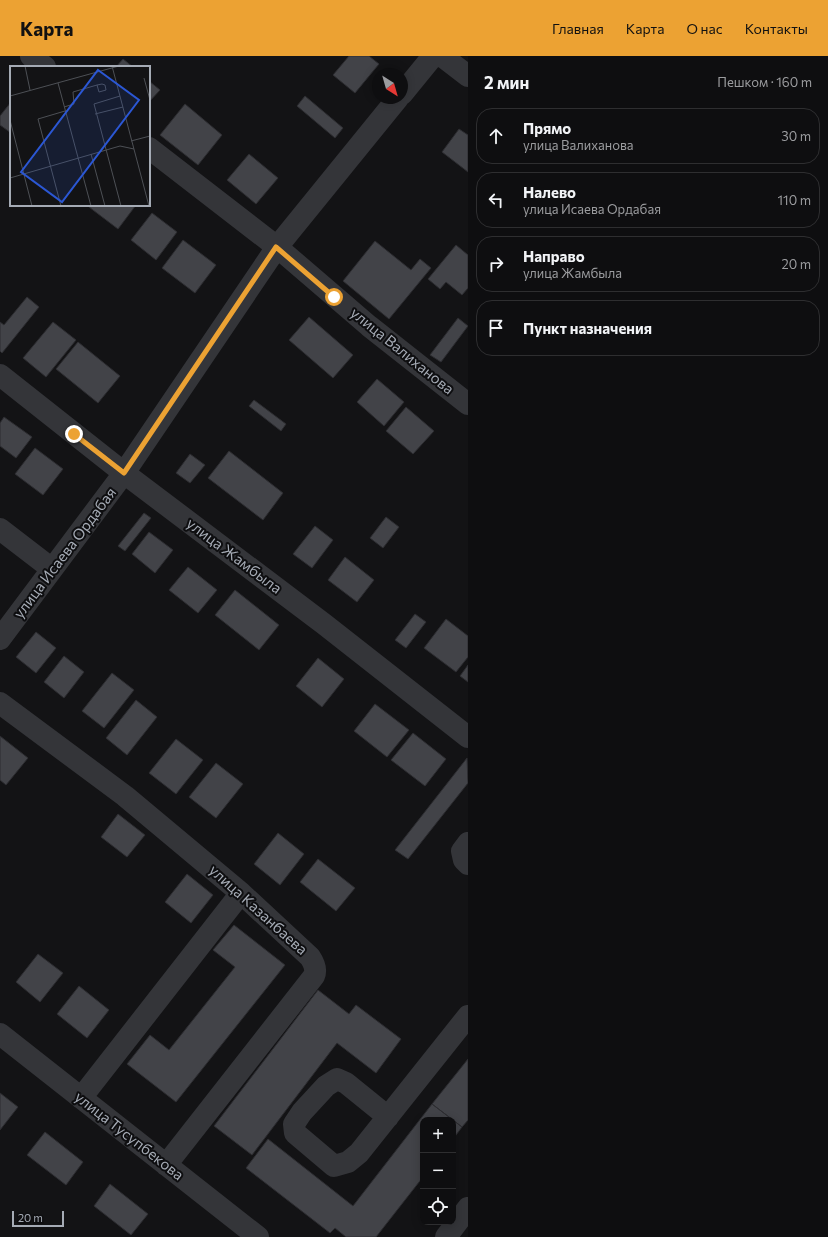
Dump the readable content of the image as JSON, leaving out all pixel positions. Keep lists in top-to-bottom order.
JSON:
{
  "streets": {
    "street": [
      "улица Валиханова",
      "улица Исаева Ордабая",
      "улица Жамбыла",
      "улица Казанбаева",
      "улица Тусупбекова"
    ]
  },
  "crossings": [
    ["улица Валиханова", "улица Исаева Ордабая"],
    ["улица Исаева Ордабая", "улица Жамбыла"],
    ["улица Казанбаева", "улица Тусупбекова"]
  ],
  "scale_bar": "20 m",
  "north": "bottom right",
  "page": {
    "header": "Карта",
    "nav": [
      "Главная",
      "Карта",
      "О нас",
      "Контакты"
    ],
    "heading": ["2 мин", "Пешком · 160 m"],
    "list": [
      ["Прямо", "улица Валиханова", "30 m"],
      ["Налево", "улица Исаева Ордабая", "110 m"],
      ["Направо", "улица Жамбыла", "20 m"],
      "Пункт назначения"
    ],
    "map_buttons": ["+", "−"],
    "scale": "20 m"
  }
}
